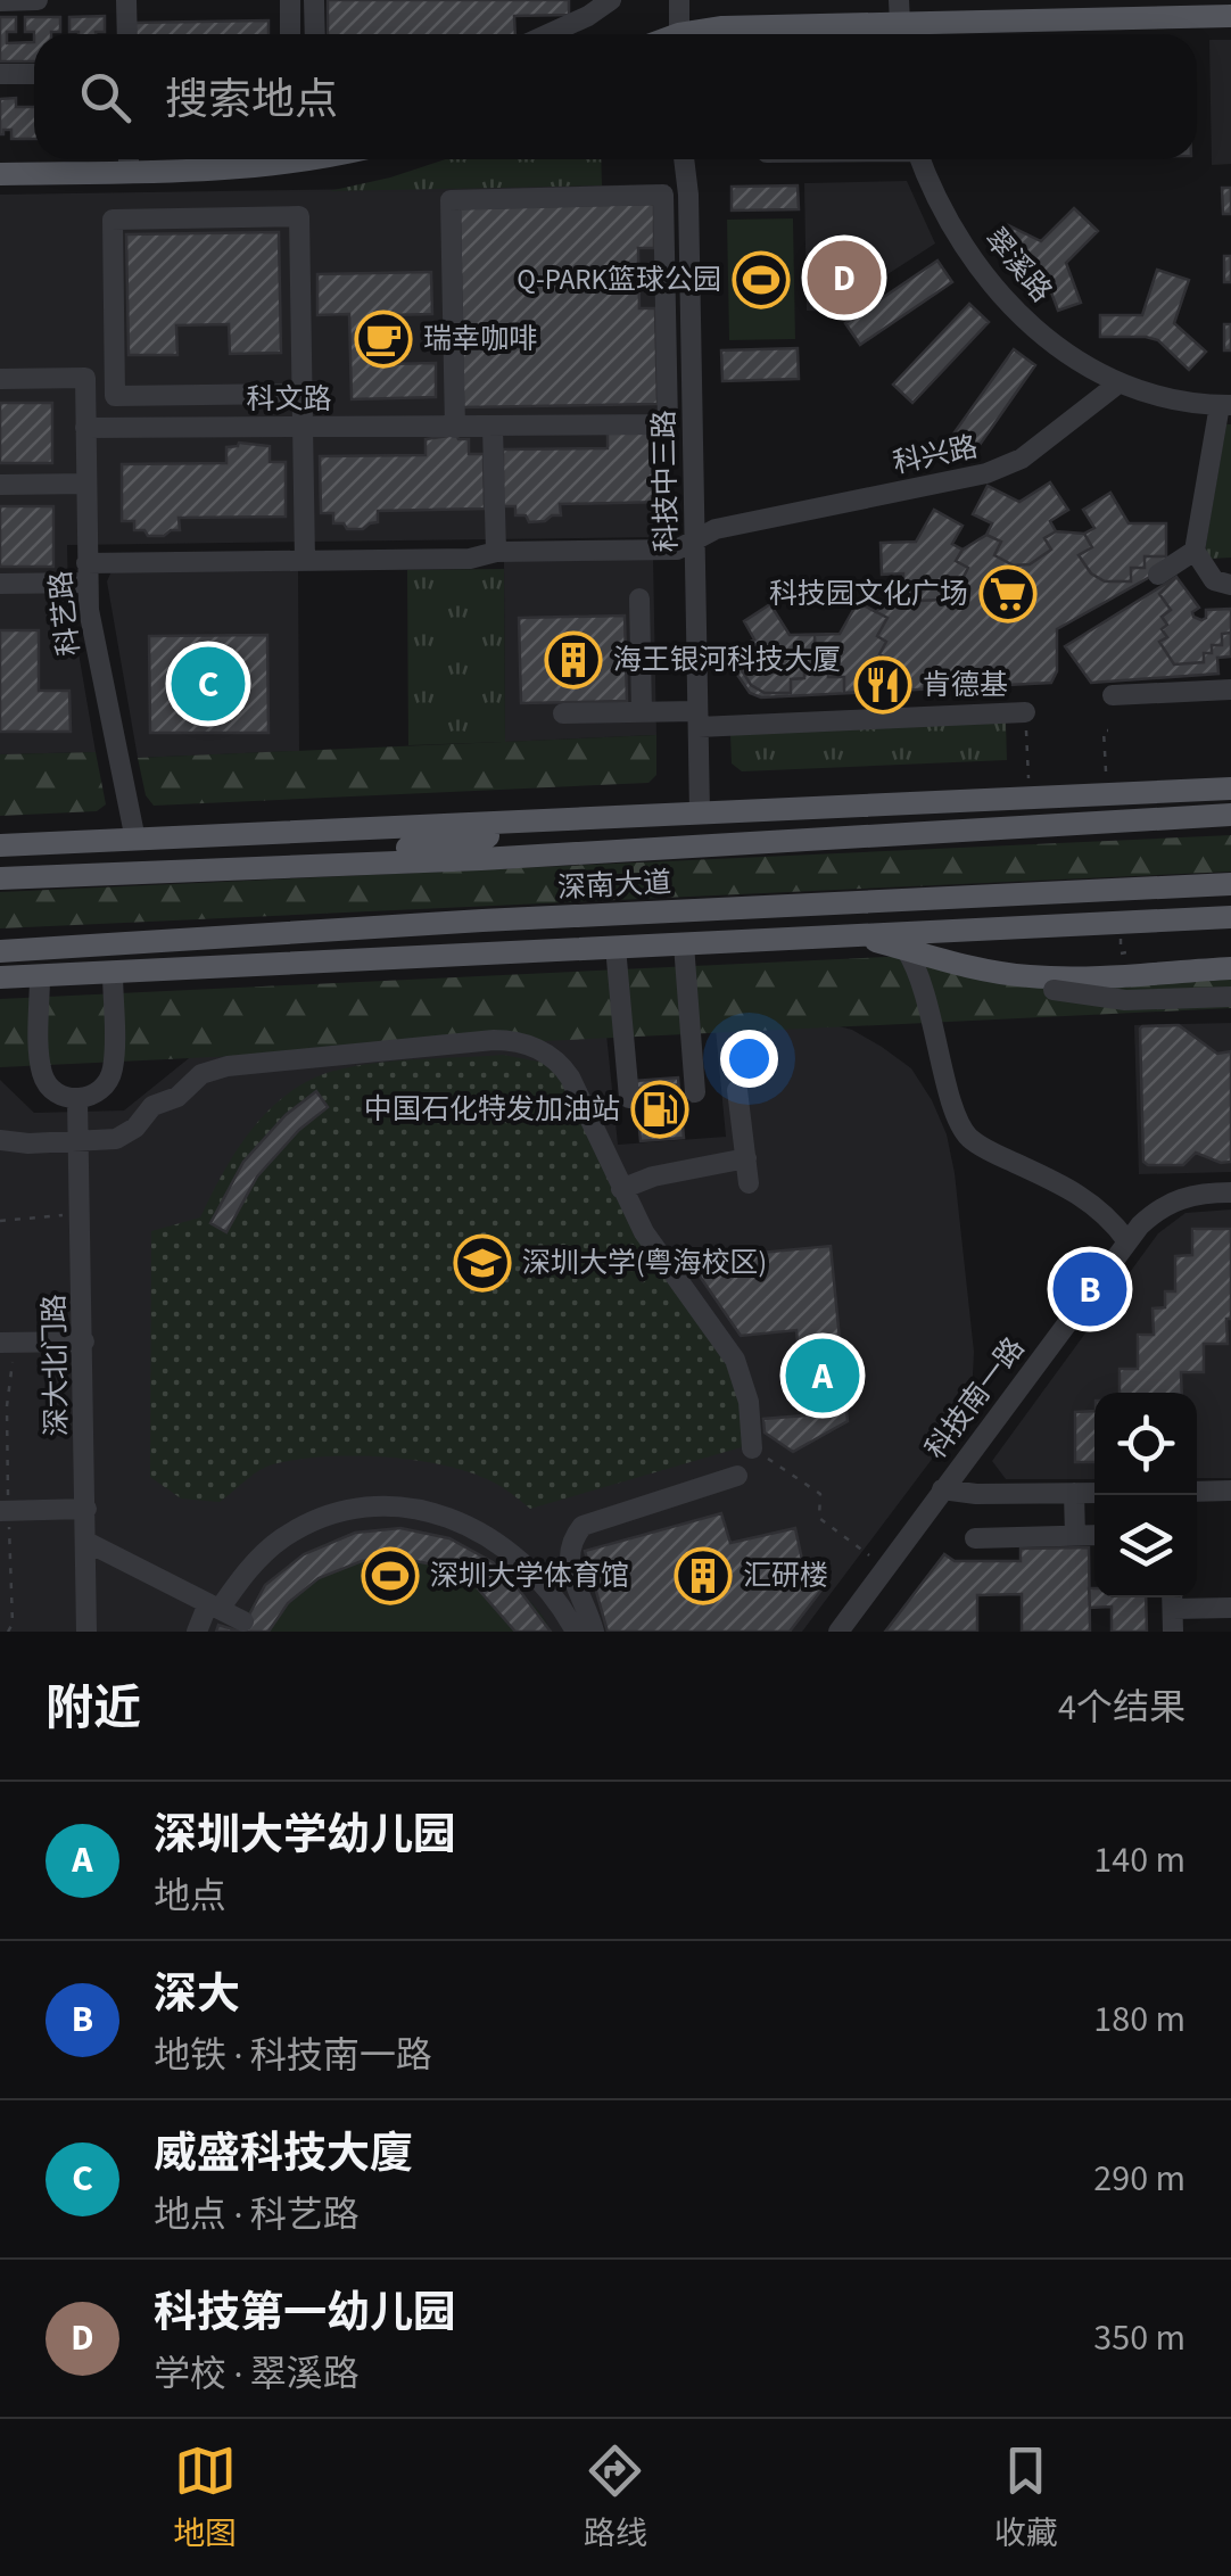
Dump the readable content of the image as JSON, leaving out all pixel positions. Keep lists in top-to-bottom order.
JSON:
{
  "streets": {
    "main road": ["深南大道"],
    "street": [
      "翠溪路",
      "科文路",
      "科兴路",
      "科技中三路",
      "科艺路",
      "深大北门路",
      "科技南一路"
    ]
  },
  "crossings": [
    ["翠溪路", "科兴路"],
    ["科文路", "科艺路"],
    ["科兴路", "科技中三路"],
    ["科兴路", "科艺路"]
  ],
  "places": {
    "sports": ["Q-PARK篮球公园", "深圳大学体育馆"],
    "cafe": ["瑞幸咖啡"],
    "supermarket": ["科技园文化广场"],
    "building": ["海王银河科技大厦", "汇研楼"],
    "restaurant": ["肯德基"],
    "fuel station": ["中国石化特发加油站"],
    "school or university": ["深圳大学(粤海校区)"]
  },
  "page": {
    "search": "搜索地点",
    "pins": [
      "D",
      "C",
      "B",
      "A"
    ],
    "heading": ["附近", "4个结果"],
    "list": [
      {
        "mark": "A",
        "name": "深圳大学幼儿园",
        "note": "地点",
        "value": "140 m"
      },
      {
        "mark": "B",
        "name": "深大",
        "note": "地铁 · 科技南一路",
        "value": "180 m"
      },
      {
        "mark": "C",
        "name": "威盛科技大廈",
        "note": "地点 · 科艺路",
        "value": "290 m"
      },
      {
        "mark": "D",
        "name": "科技第一幼儿园",
        "note": "学校 · 翠溪路",
        "value": "350 m"
      }
    ],
    "nav": ["地图", "路线", "收藏"]
  }
}
